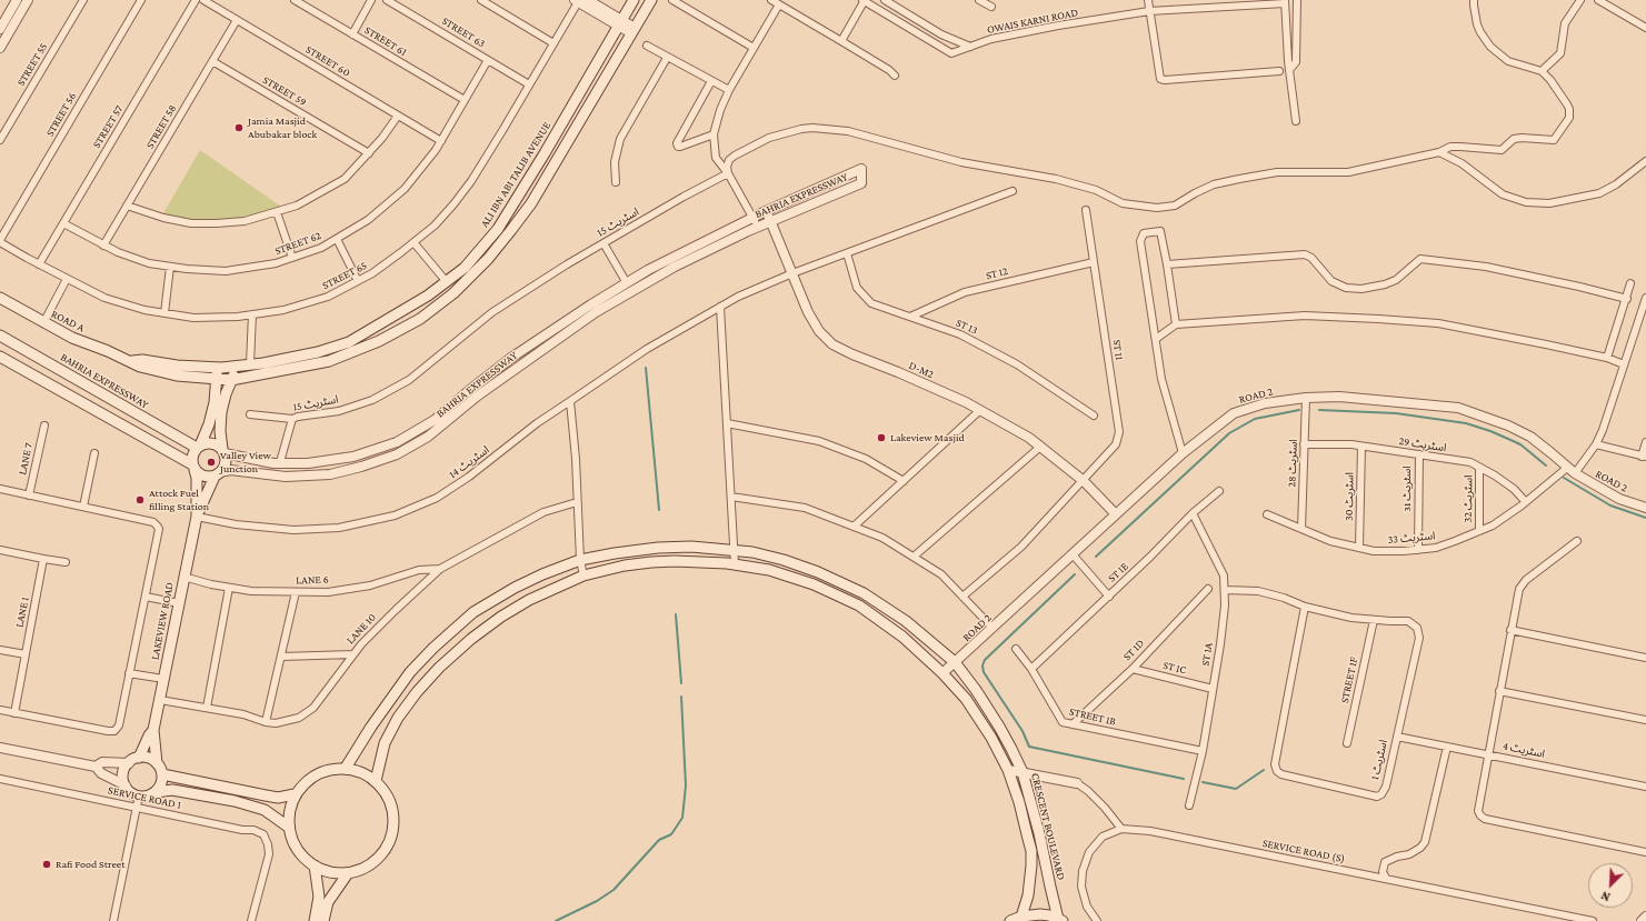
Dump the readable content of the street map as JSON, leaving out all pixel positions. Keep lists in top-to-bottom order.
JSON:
{
  "streets": {
    "main road": [
      "ALI IBN ABI TALIB AVENUE",
      "BAHRIA EXPRESSWAY",
      "ROAD A",
      "LAKEVIEW ROAD",
      "CRESCENT BOULEVARD"
    ],
    "street": [
      "OWAIS KARNI ROAD",
      "STREET 63",
      "STREET 61",
      "STREET 60",
      "STREET 55",
      "STREET 59",
      "STREET 56",
      "STREET 57",
      "STREET 58",
      "اسٹریٹ 15",
      "STREET 62",
      "ST 12",
      "STREET 65",
      "ST 13",
      "ST 11",
      "D-M2",
      "ROAD 2",
      "اسٹریٹ 29",
      "LANE 7",
      "اسٹریٹ 14",
      "اسٹریٹ 28",
      "اسٹریٹ 31",
      "اسٹریٹ 30",
      "اسٹریٹ 32",
      "اسٹریٹ 33",
      "ST 1E",
      "LANE 6",
      "LANE 1",
      "LANE 10",
      "ST 1D",
      "ST 1A",
      "ST 1C",
      "STREET 1F",
      "STREET 1B",
      "اسٹریٹ 4",
      "اسٹریٹ 1",
      "SERVICE ROAD 1",
      "SERVICE ROAD (S)"
    ]
  },
  "crossings": [
    ["STREET 63", "STREET 62"],
    ["STREET 63", "STREET 65"],
    ["STREET 61", "STREET 62"],
    ["STREET 60", "STREET 58"],
    ["STREET 60", "STREET 62"],
    ["STREET 59", "STREET 58"],
    ["STREET 56", "STREET 65"],
    ["STREET 57", "STREET 62"],
    ["STREET 57", "STREET 65"],
    ["STREET 58", "STREET 62"],
    ["ALI IBN ABI TALIB AVENUE", "ROAD A"],
    ["BAHRIA EXPRESSWAY", "D-M2"],
    ["ST 12", "ST 13"],
    ["ST 12", "ST 11"],
    ["ST 13", "اسٹریٹ 14"],
    ["ST 11", "D-M2"],
    ["D-M2", "ROAD 2"],
    ["D-M2", "اسٹریٹ 14"],
    ["ROAD 2", "اسٹریٹ 28"],
    ["ROAD 2", "اسٹریٹ 33"],
    ["ROAD 2", "CRESCENT BOULEVARD"],
    ["اسٹریٹ 29", "اسٹریٹ 28"],
    ["اسٹریٹ 29", "اسٹریٹ 31"],
    ["اسٹریٹ 29", "اسٹریٹ 30"],
    ["اسٹریٹ 29", "اسٹریٹ 32"],
    ["اسٹریٹ 29", "اسٹریٹ 33"],
    ["اسٹریٹ 14", "LAKEVIEW ROAD"],
    ["اسٹریٹ 28", "اسٹریٹ 33"],
    ["اسٹریٹ 31", "اسٹریٹ 33"],
    ["اسٹریٹ 30", "اسٹریٹ 33"],
    ["اسٹریٹ 32", "اسٹریٹ 33"],
    ["ST 1E", "ST 1A"],
    ["ST 1E", "STREET 1B"],
    ["LANE 6", "LAKEVIEW ROAD"],
    ["LANE 6", "LANE 10"],
    ["LAKEVIEW ROAD", "LANE 10"],
    ["ST 1D", "ST 1C"],
    ["ST 1D", "STREET 1B"],
    ["ST 1A", "ST 1C"],
    ["ST 1A", "STREET 1B"],
    ["ST 1A", "اسٹریٹ 1"],
    ["STREET 1F", "اسٹریٹ 1"],
    ["اسٹریٹ 4", "اسٹریٹ 1"]
  ],
  "places": [
    "Jamia Masjid Abubakar block",
    "Lakeview Masjid",
    "Valley View Junction",
    "Attock Fuel filling Station",
    "Rafi Food Street"
  ],
  "north": "bottom left"
}
